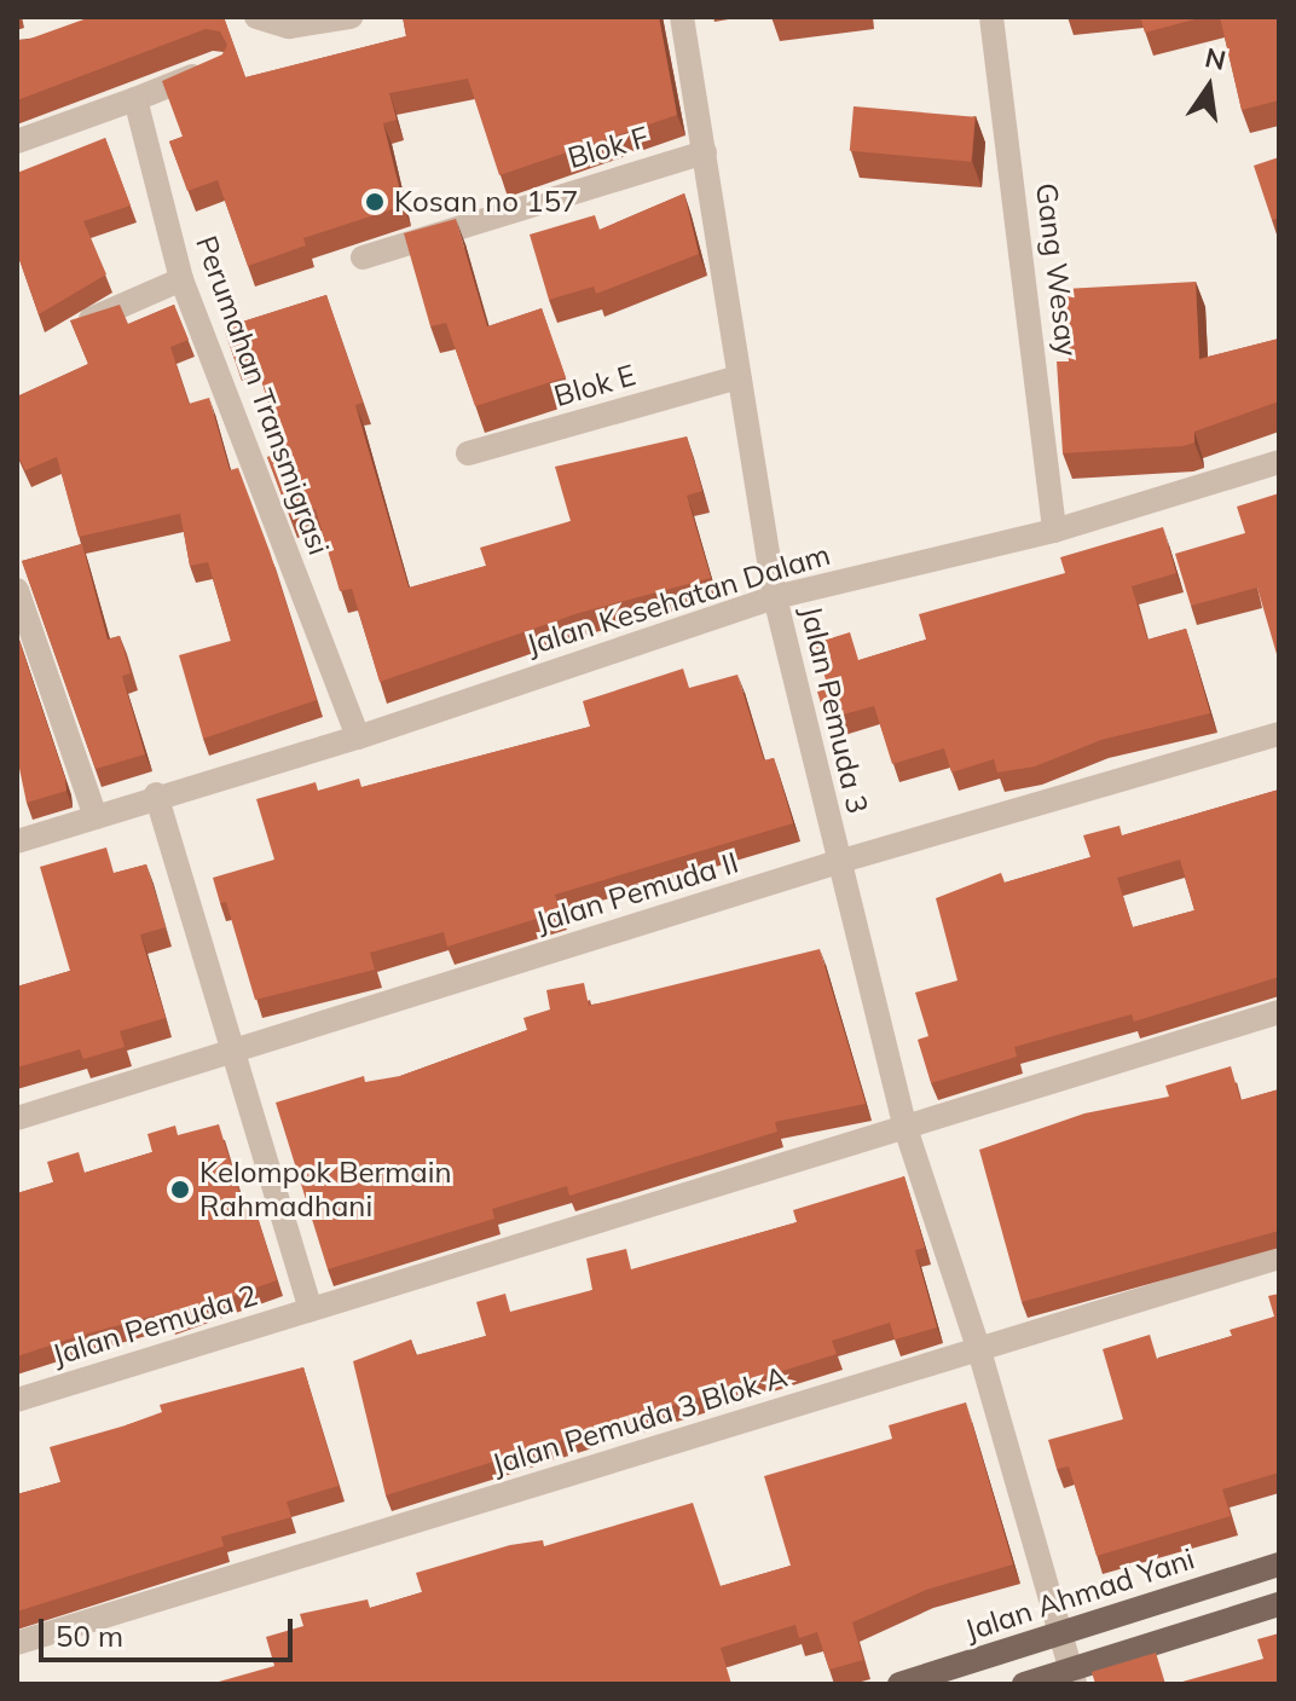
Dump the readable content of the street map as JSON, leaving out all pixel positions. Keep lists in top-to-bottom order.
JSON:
{
  "streets": {
    "main road": ["Jalan Ahmad Yani"],
    "street": [
      "Blok F",
      "Gang Wesay",
      "Blok E",
      "Perumahan Transmigrasi",
      "Jalan Kesehatan Dalam",
      "Jalan Pemuda 3",
      "Jalan Pemuda II",
      "Jalan Pemuda 2",
      "Jalan Pemuda 3 Blok A"
    ]
  },
  "crossings": [
    ["Blok F", "Jalan Pemuda 3"],
    ["Gang Wesay", "Jalan Kesehatan Dalam"],
    ["Blok E", "Jalan Pemuda 3"],
    ["Perumahan Transmigrasi", "Jalan Kesehatan Dalam"],
    ["Jalan Kesehatan Dalam", "Jalan Pemuda 3"],
    ["Jalan Pemuda 3", "Jalan Pemuda II"],
    ["Jalan Pemuda 3", "Jalan Pemuda 3 Blok A"],
    ["Jalan Pemuda 3", "Jalan Ahmad Yani"]
  ],
  "places": ["Kosan no 157", "Kelompok Bermain Rahmadhani"],
  "scale_bar": "50 m",
  "north": "top"
}
